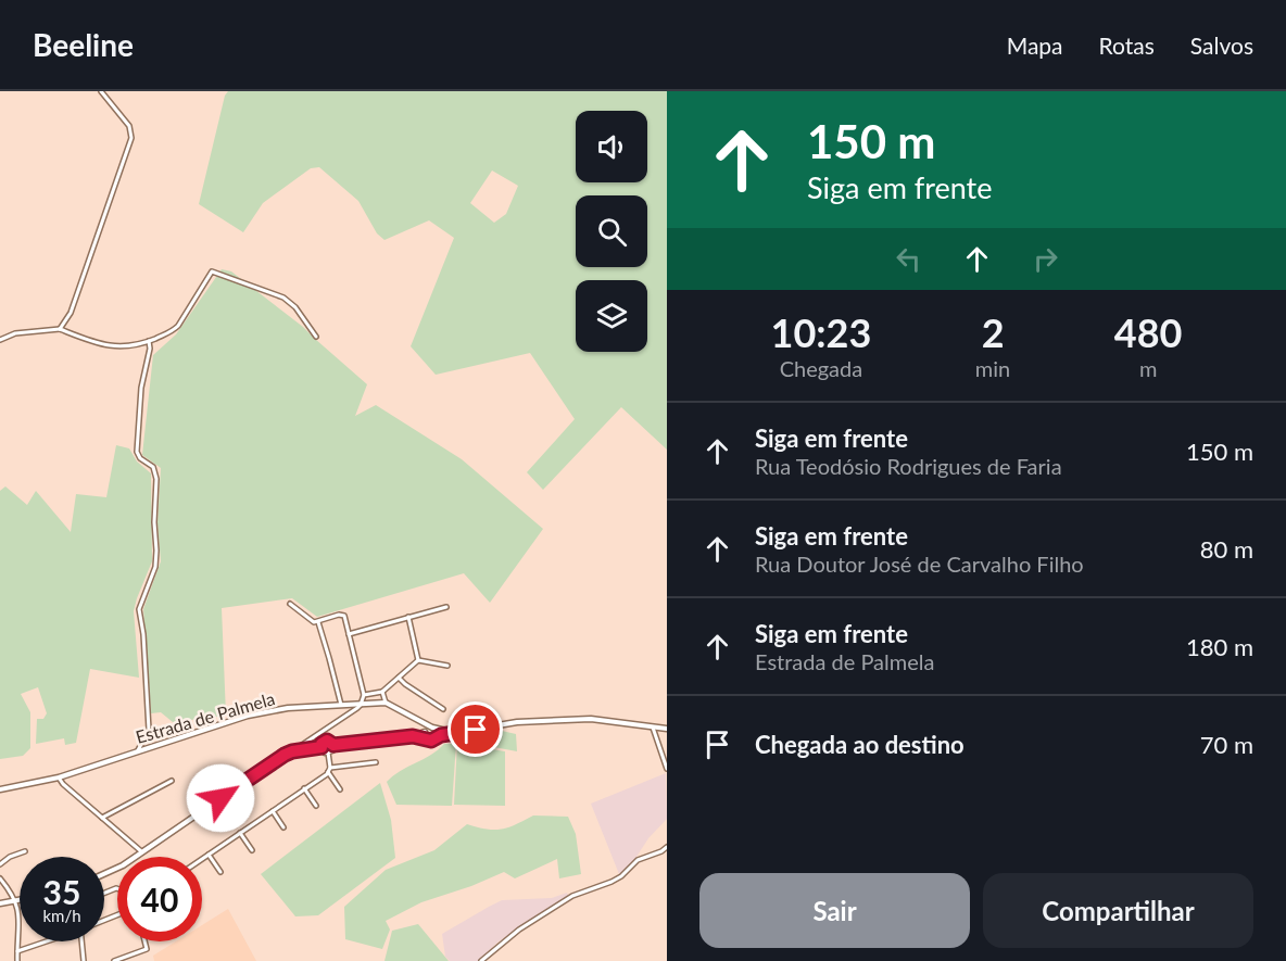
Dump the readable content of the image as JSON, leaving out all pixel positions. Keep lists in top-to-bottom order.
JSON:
{
  "streets": {
    "street": ["Estrada de Palmela"]
  },
  "page": {
    "header": "Beeline",
    "nav": ["Mapa", "Rotas", "Salvos"],
    "turn": ["150 m", "Siga em frente"],
    "eta": [
      "10:23",
      "Chegada",
      "2",
      "min",
      "480",
      "m"
    ],
    "list": [
      {
        "name": "Siga em frente",
        "note": "Rua Teodósio Rodrigues de Faria",
        "value": "150 m"
      },
      {
        "name": "Siga em frente",
        "note": "Rua Doutor José de Carvalho Filho",
        "value": "80 m"
      },
      {
        "name": "Siga em frente",
        "note": "Estrada de Palmela",
        "value": "180 m"
      },
      {
        "name": "Chegada ao destino",
        "value": "70 m"
      }
    ],
    "speed": "35 km/h",
    "limit": "40",
    "buttons": ["Sair", "Compartilhar"]
  }
}
